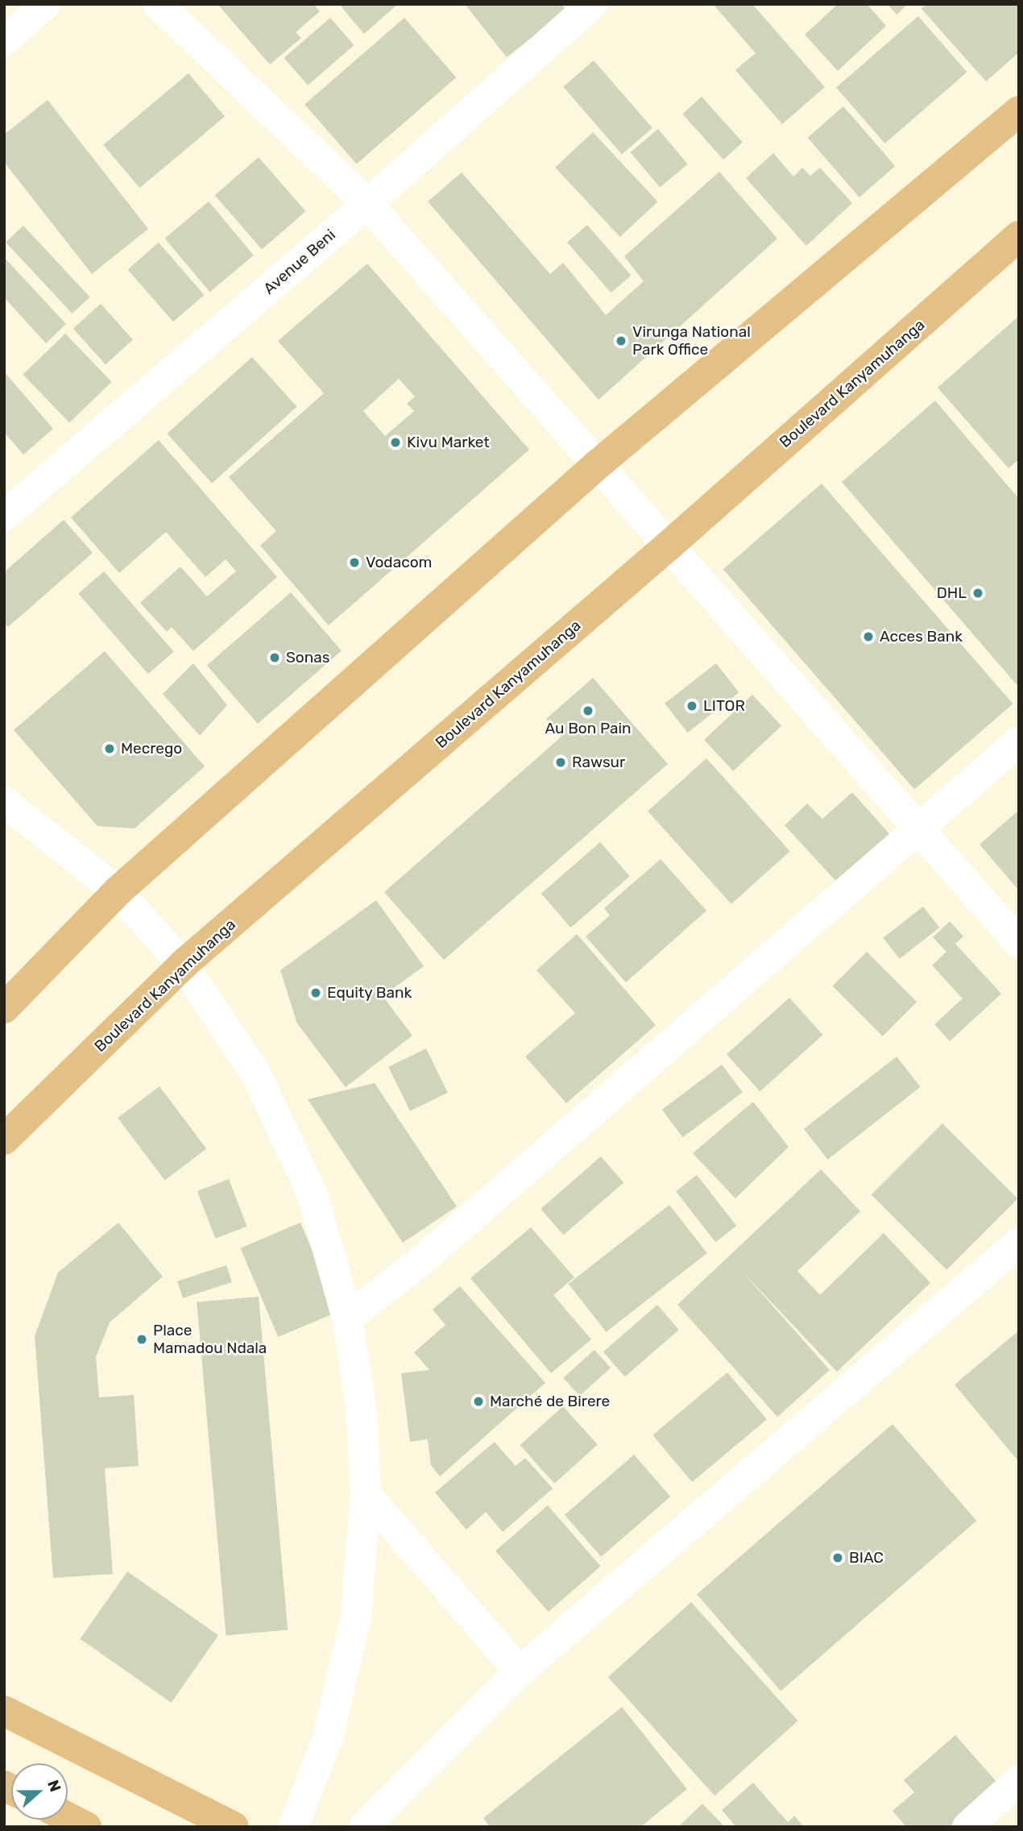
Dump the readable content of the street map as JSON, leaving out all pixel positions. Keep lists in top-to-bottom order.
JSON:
{
  "streets": {
    "main road": ["Boulevard Kanyamuhanga"],
    "street": ["Avenue Beni"]
  },
  "places": [
    "Virunga National Park Office",
    "Kivu Market",
    "Vodacom",
    "DHL",
    "Acces Bank",
    "Sonas",
    "LITOR",
    "Au Bon Pain",
    "Mecrego",
    "Rawsur",
    "Equity Bank",
    "Place Mamadou Ndala",
    "Marché de Birere",
    "BIAC"
  ],
  "north": "right"
}
